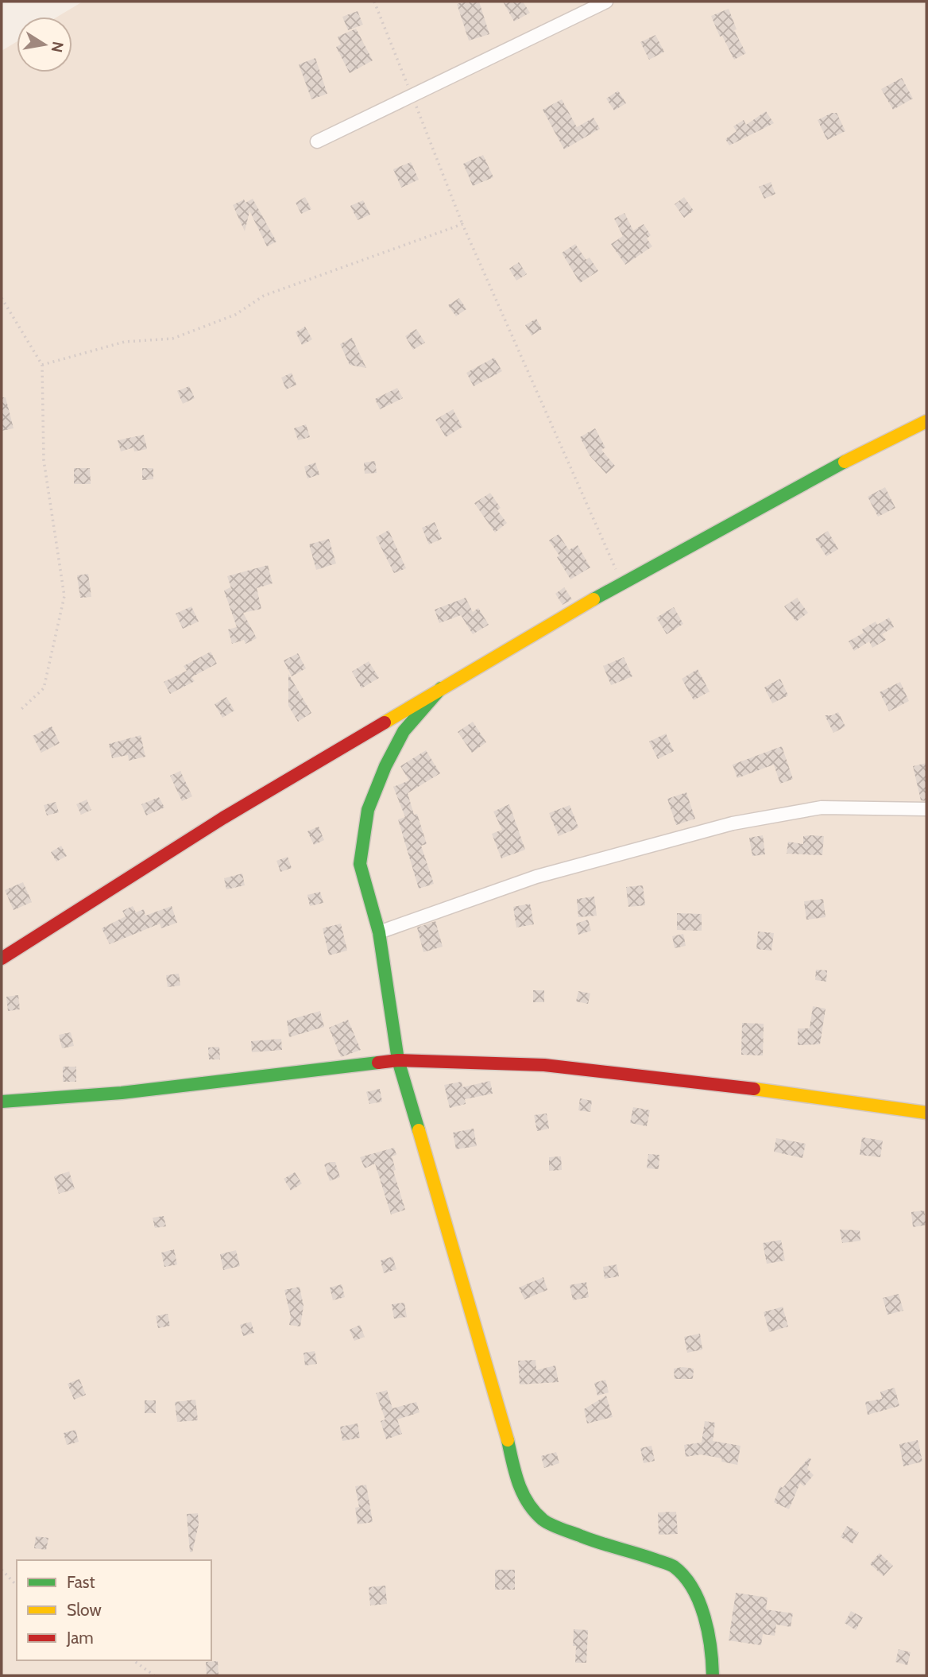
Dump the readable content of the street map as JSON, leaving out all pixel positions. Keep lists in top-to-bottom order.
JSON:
{
  "legend": ["Fast", "Slow", "Jam"],
  "north": "right"
}
